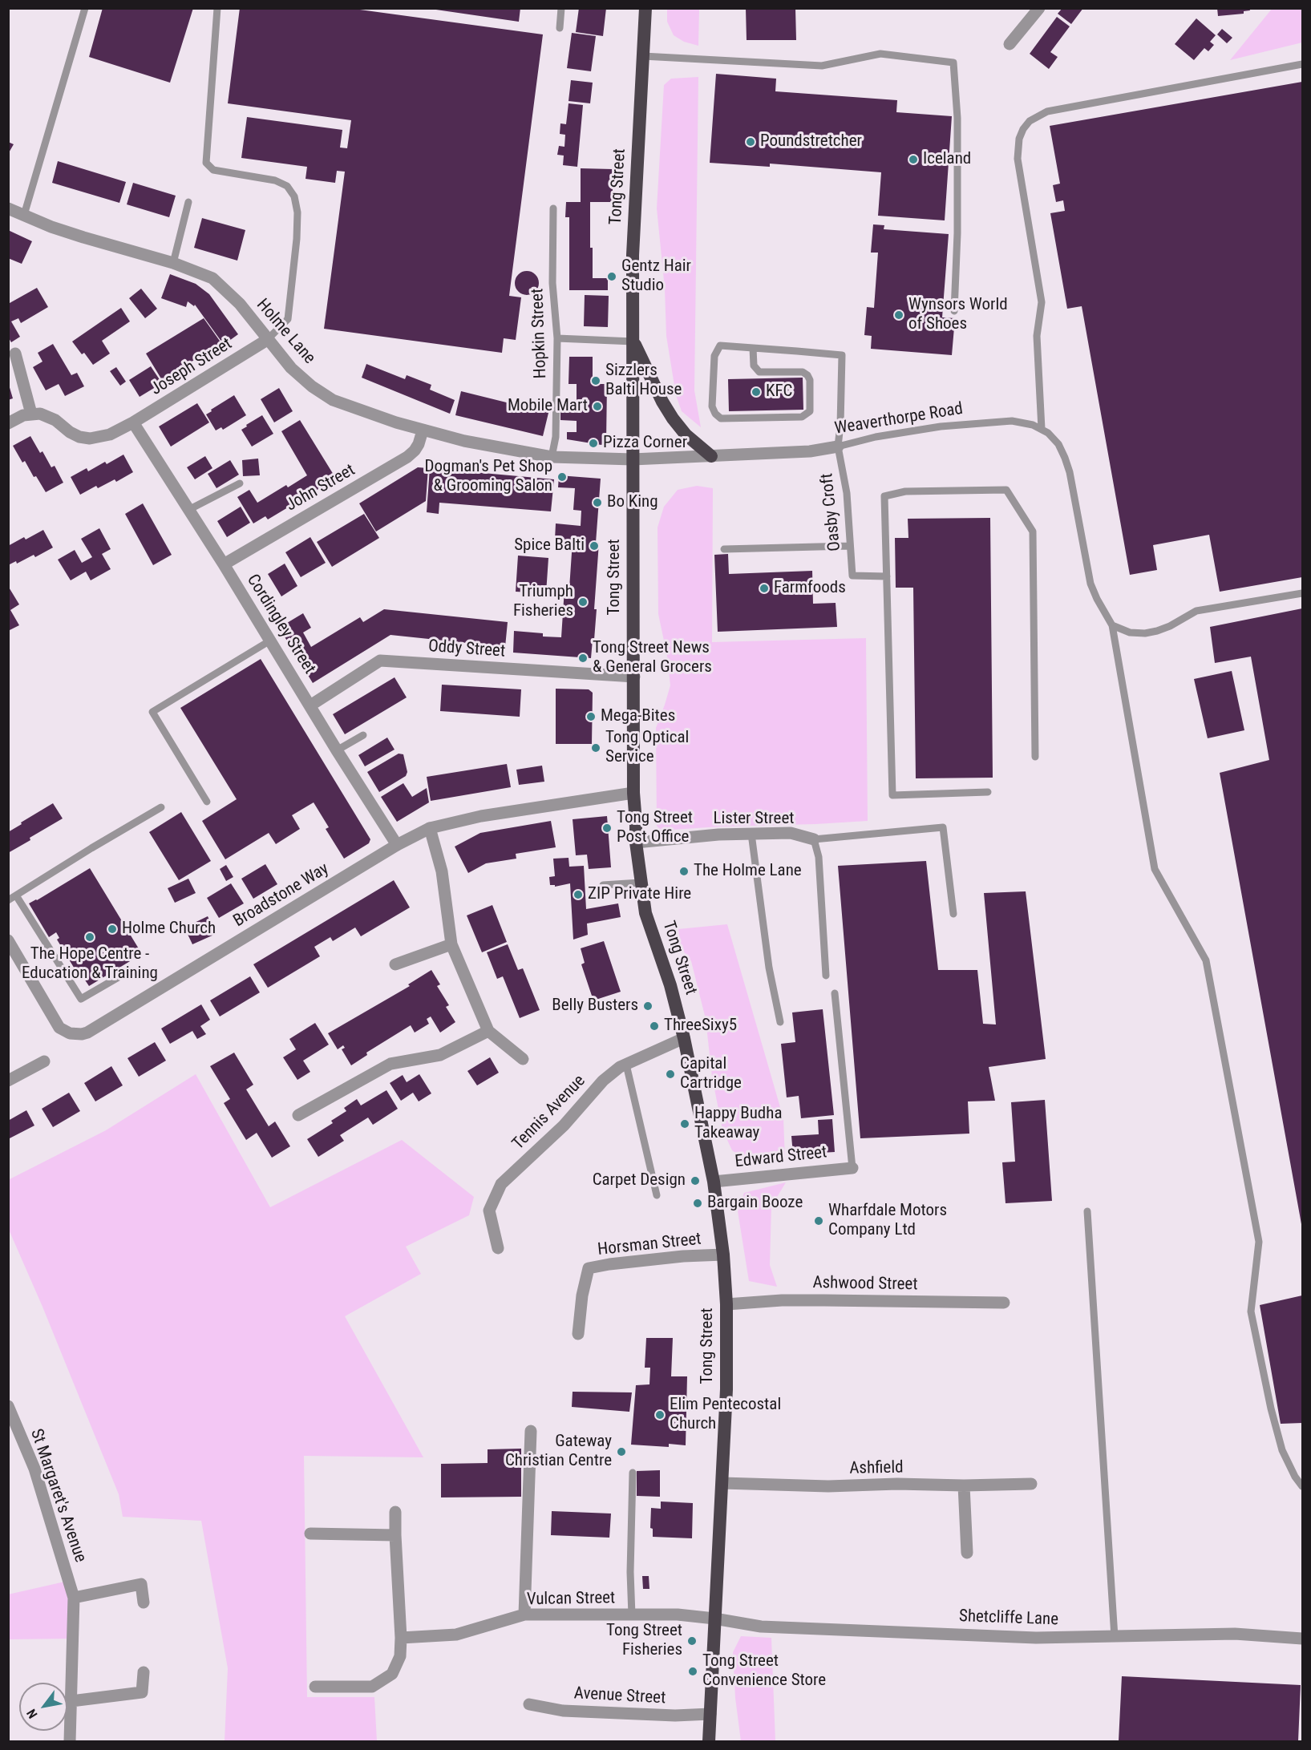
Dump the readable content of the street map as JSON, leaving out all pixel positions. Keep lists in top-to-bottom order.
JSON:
{
  "streets": {
    "highway": ["Tong Street"],
    "street": [
      "Holme Lane",
      "Joseph Street",
      "Weaverthorpe Road",
      "John Street",
      "Cordingley Street",
      "Oddy Street",
      "Lister Street",
      "Broadstone Way",
      "Tennis Avenue",
      "Edward Street",
      "Horsman Street",
      "Ashwood Street",
      "Ashfield",
      "St Margaret's Avenue",
      "Vulcan Street",
      "Shetcliffe Lane",
      "Avenue Street"
    ],
    "lane": ["Hopkin Street", "Oasby Croft"]
  },
  "crossings": [
    ["Tong Street", "Holme Lane"],
    ["Tong Street", "Weaverthorpe Road"],
    ["Tong Street", "Oddy Street"],
    ["Tong Street", "Lister Street"],
    ["Tong Street", "Broadstone Way"],
    ["Tong Street", "Tennis Avenue"],
    ["Tong Street", "Edward Street"],
    ["Tong Street", "Horsman Street"],
    ["Tong Street", "Ashwood Street"],
    ["Tong Street", "Ashfield"],
    ["Tong Street", "Vulcan Street"],
    ["Tong Street", "Shetcliffe Lane"],
    ["Tong Street", "Avenue Street"],
    ["Holme Lane", "Hopkin Street"],
    ["Holme Lane", "Joseph Street"],
    ["Holme Lane", "Weaverthorpe Road"],
    ["Holme Lane", "John Street"],
    ["Joseph Street", "Cordingley Street"],
    ["Weaverthorpe Road", "Oasby Croft"],
    ["John Street", "Cordingley Street"],
    ["Cordingley Street", "Oddy Street"],
    ["Cordingley Street", "Broadstone Way"],
    ["Vulcan Street", "Shetcliffe Lane"]
  ],
  "places": [
    "Poundstretcher",
    "Iceland",
    "Gentz Hair Studio",
    "Wynsors World of Shoes",
    "Sizzlers Balti House",
    "KFC",
    "Mobile Mart",
    "Pizza Corner",
    "Dogman's Pet Shop & Grooming Salon",
    "Bo King",
    "Spice Balti",
    "Farmfoods",
    "Triumph Fisheries",
    "Tong Street News & General Grocers",
    "Mega-Bites",
    "Tong Optical Service",
    "Tong Street Post Office",
    "The Holme Lane",
    "ZIP Private Hire",
    "Holme Church",
    "The Hope Centre - Education & Training",
    "Belly Busters",
    "ThreeSixy5",
    "Capital Cartridge",
    "Happy Budha Takeaway",
    "Carpet Design",
    "Bargain Booze",
    "Wharfdale Motors Company Ltd",
    "Elim Pentecostal Church",
    "Gateway Christian Centre",
    "Tong Street Fisheries",
    "Tong Street Convenience Store"
  ],
  "north": "bottom left"
}
